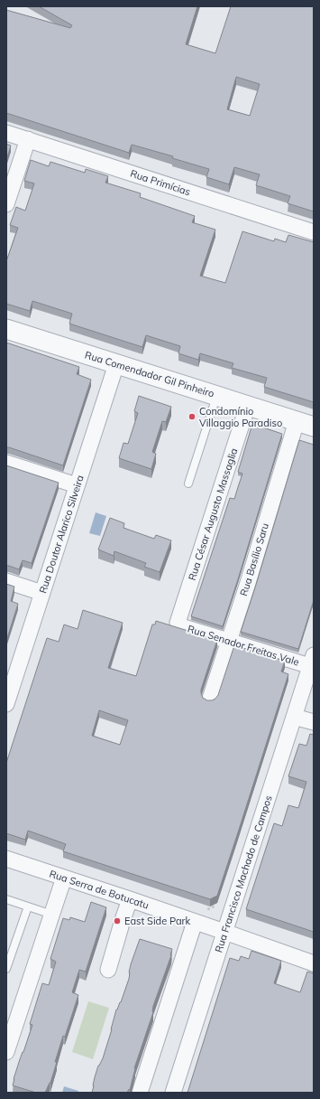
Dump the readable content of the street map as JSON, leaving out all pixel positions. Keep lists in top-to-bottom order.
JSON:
{
  "streets": {
    "street": [
      "Rua Primícias",
      "Rua Comendador Gil Pinheiro",
      "Rua César Augusto Massaglia",
      "Rua Doutor Alarico Silveira",
      "Rua Basílio Saru",
      "Rua Senador Freitas Vale",
      "Rua Francisco Machado de Campos",
      "Rua Serra de Botucatu"
    ]
  },
  "crossings": [
    ["Rua Comendador Gil Pinheiro", "Rua César Augusto Massaglia"],
    ["Rua Comendador Gil Pinheiro", "Rua Doutor Alarico Silveira"],
    ["Rua Comendador Gil Pinheiro", "Rua Basílio Saru"],
    ["Rua César Augusto Massaglia", "Rua Senador Freitas Vale"],
    ["Rua Basílio Saru", "Rua Senador Freitas Vale"],
    ["Rua Senador Freitas Vale", "Rua Francisco Machado de Campos"],
    ["Rua Francisco Machado de Campos", "Rua Serra de Botucatu"]
  ],
  "places": ["Condomínio Villaggio Paradiso", "East Side Park"]
}
